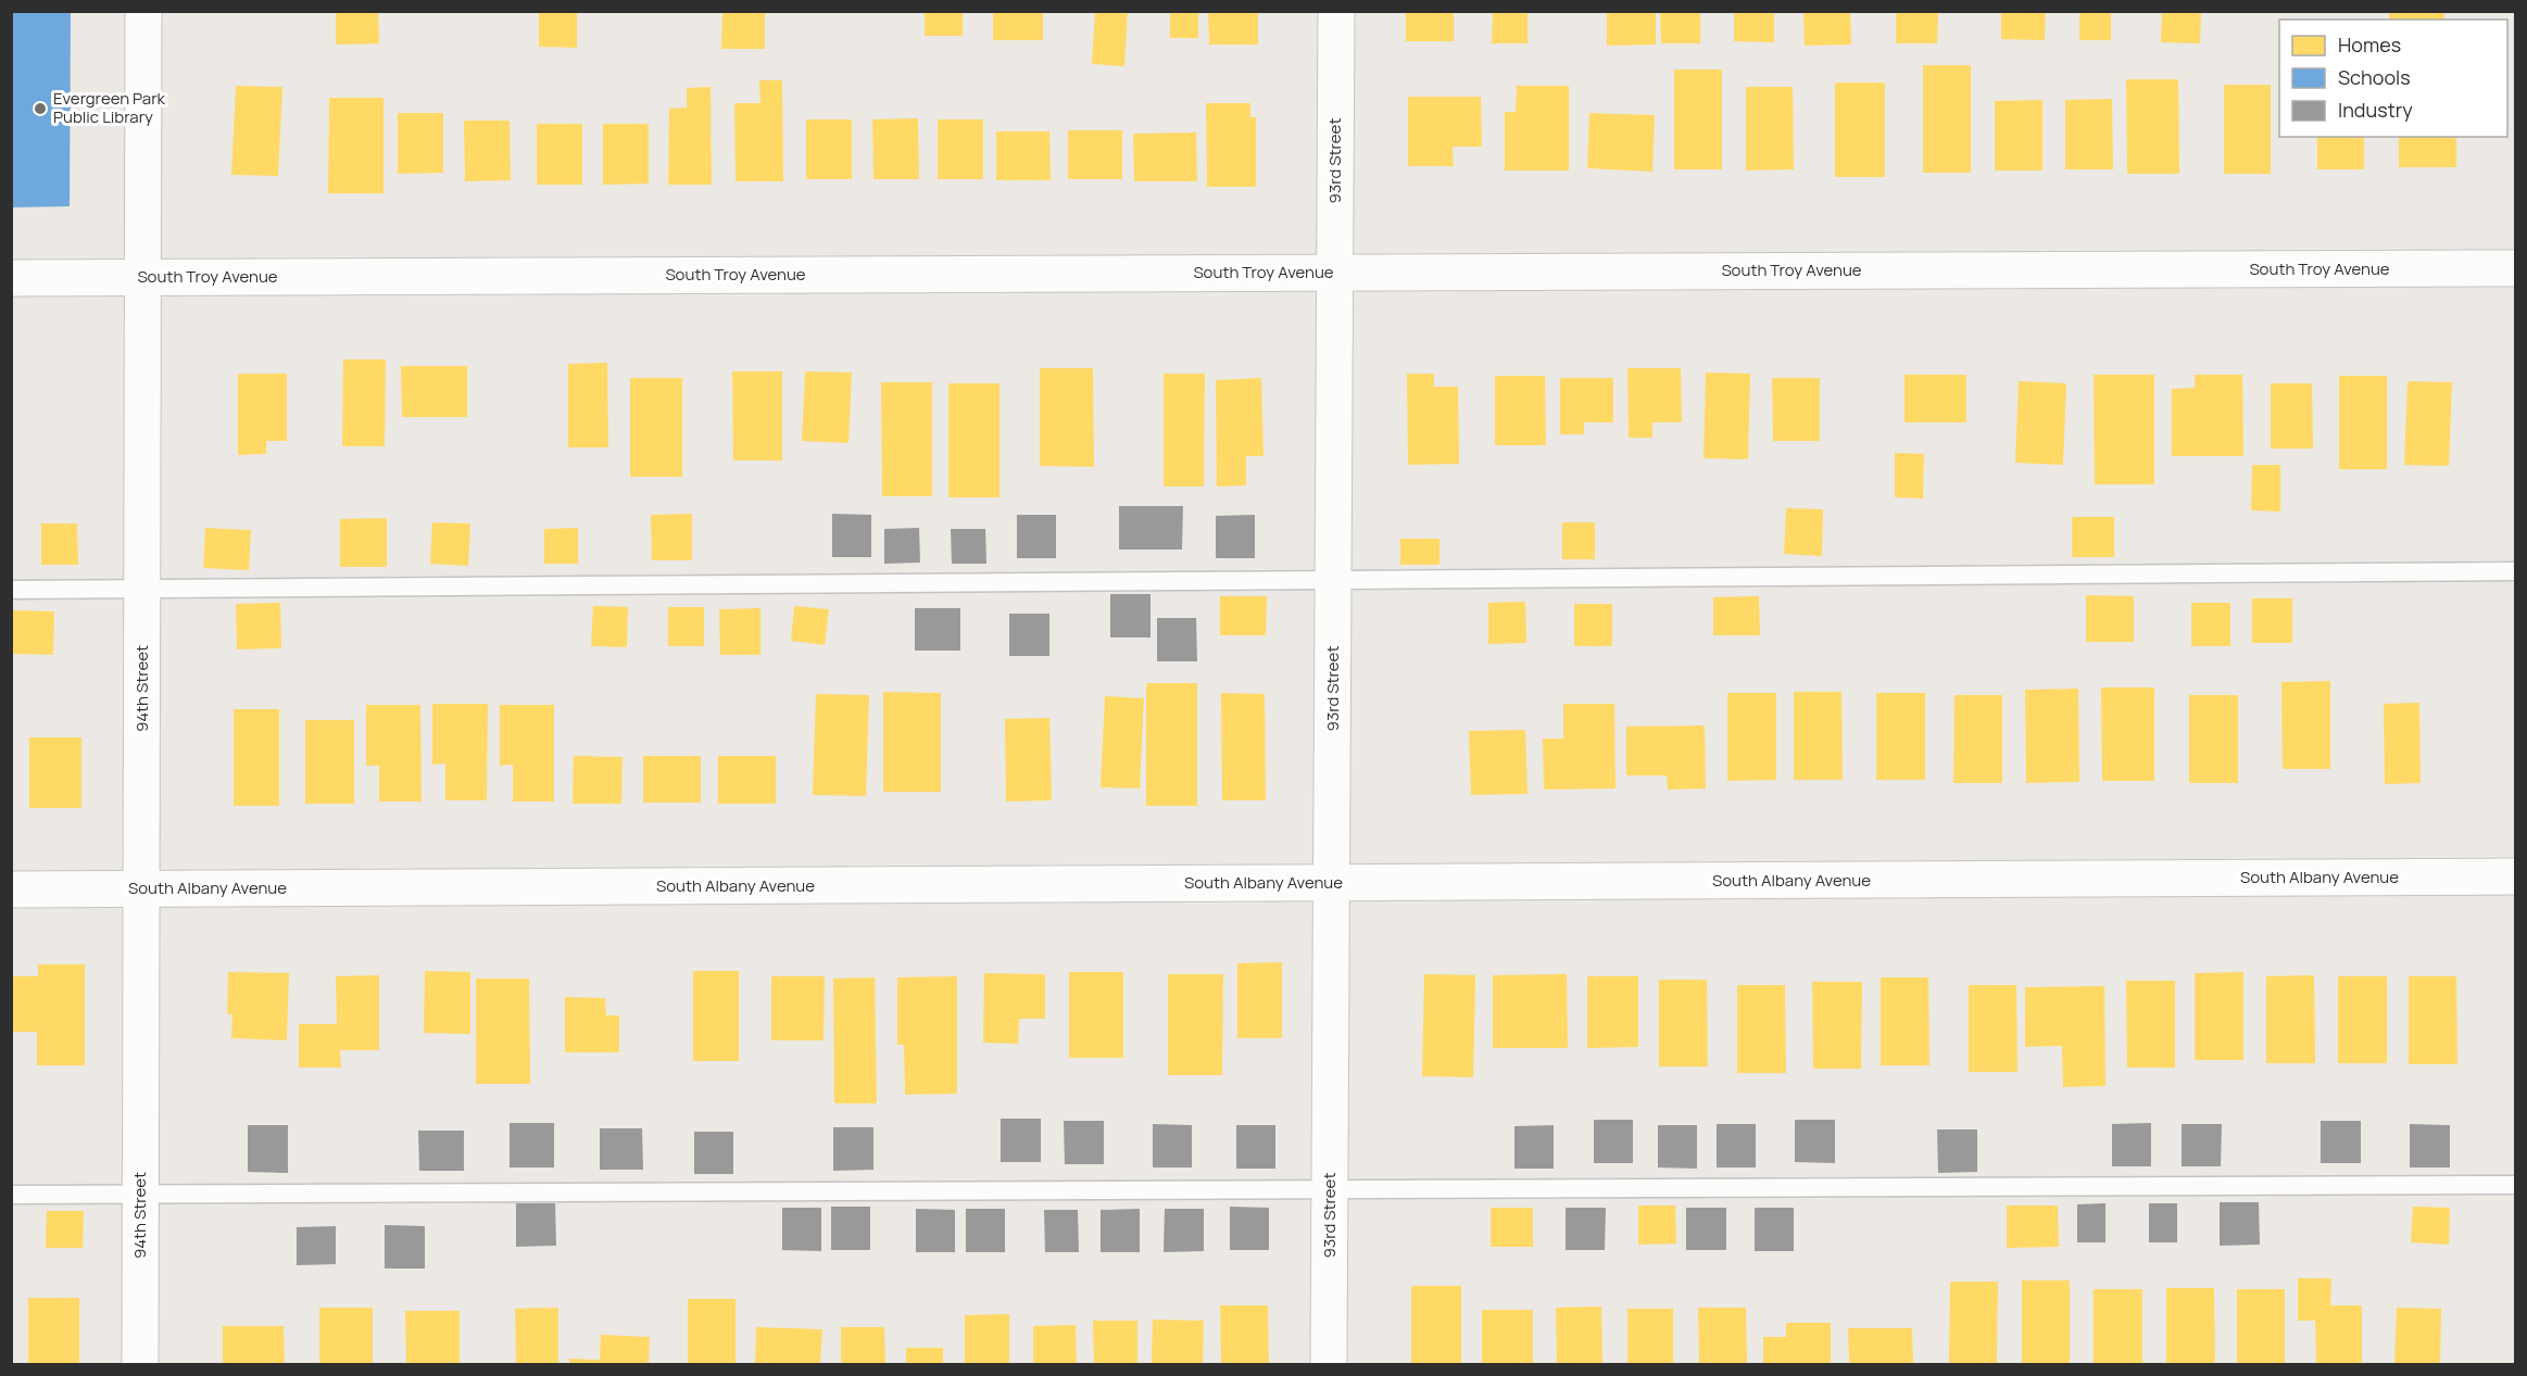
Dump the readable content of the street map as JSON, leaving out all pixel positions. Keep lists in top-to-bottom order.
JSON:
{
  "streets": {
    "street": [
      "93rd Street",
      "South Troy Avenue",
      "94th Street",
      "South Albany Avenue"
    ]
  },
  "crossings": [
    ["93rd Street", "South Troy Avenue"],
    ["93rd Street", "South Albany Avenue"],
    ["South Troy Avenue", "94th Street"],
    ["94th Street", "South Albany Avenue"]
  ],
  "places": ["Evergreen Park Public Library"],
  "legend": ["Homes", "Schools", "Industry"]
}
